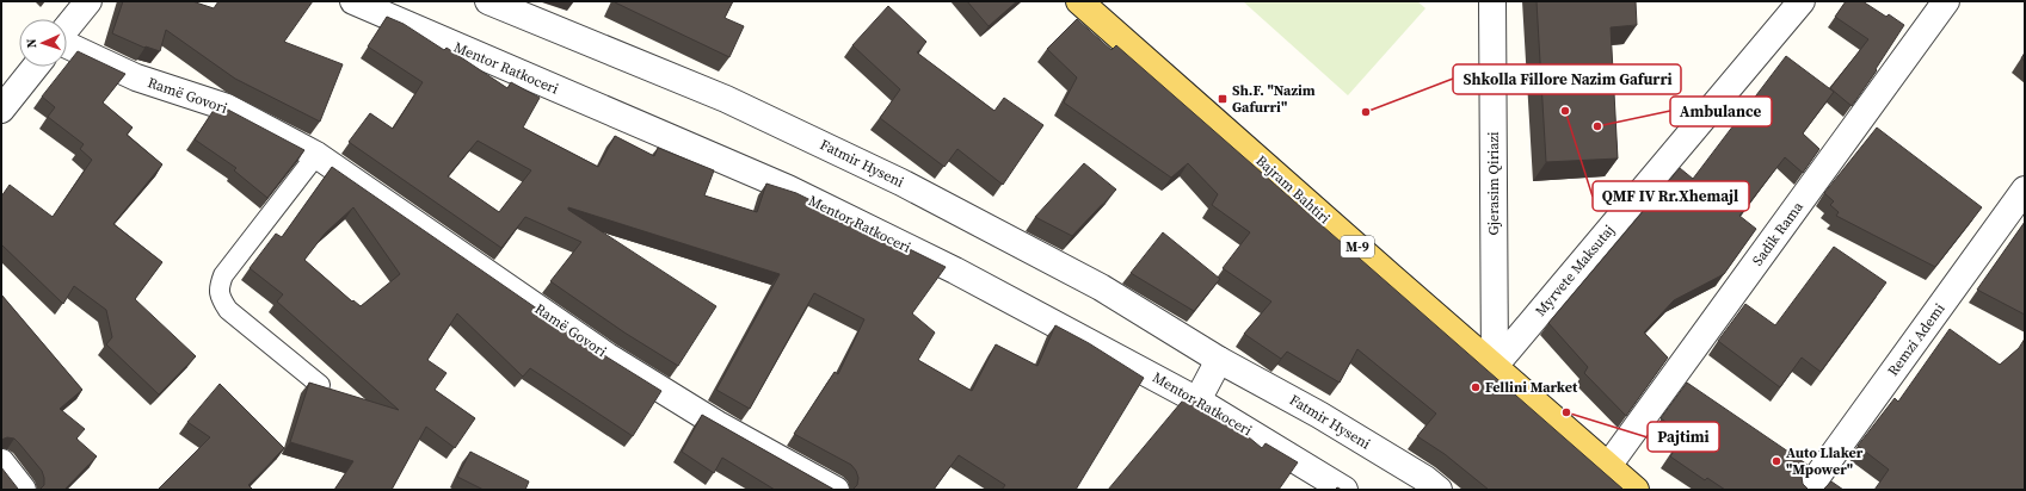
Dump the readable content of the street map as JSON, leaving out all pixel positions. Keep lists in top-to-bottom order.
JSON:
{
  "streets": {
    "main road": ["Bajram Bahtiri", "M-9"],
    "street": [
      "Mentor Ratkoceri",
      "Ramë Govori",
      "Fatmir Hyseni",
      "Gjerasim Qiriazi",
      "Sadik Rama",
      "Myrvete Maksutaj",
      "Remzi Ademi"
    ]
  },
  "crossings": [
    ["Gjerasim Qiriazi", "Bajram Bahtiri"],
    ["Gjerasim Qiriazi", "Myrvete Maksutaj"],
    ["Bajram Bahtiri", "Sadik Rama"],
    ["Bajram Bahtiri", "Myrvete Maksutaj"]
  ],
  "places": {
    "transit": ["Sh.F. \"Nazim Gafurri\""],
    "other": [
      "QMF IV Rr.Xhemajl",
      "Shkolla Fillore Nazim Gafurri",
      "Ambulance",
      "Fellini Market",
      "Pajtimi",
      "Auto Llaker \"Mpower\""
    ]
  },
  "north": "left"
}
